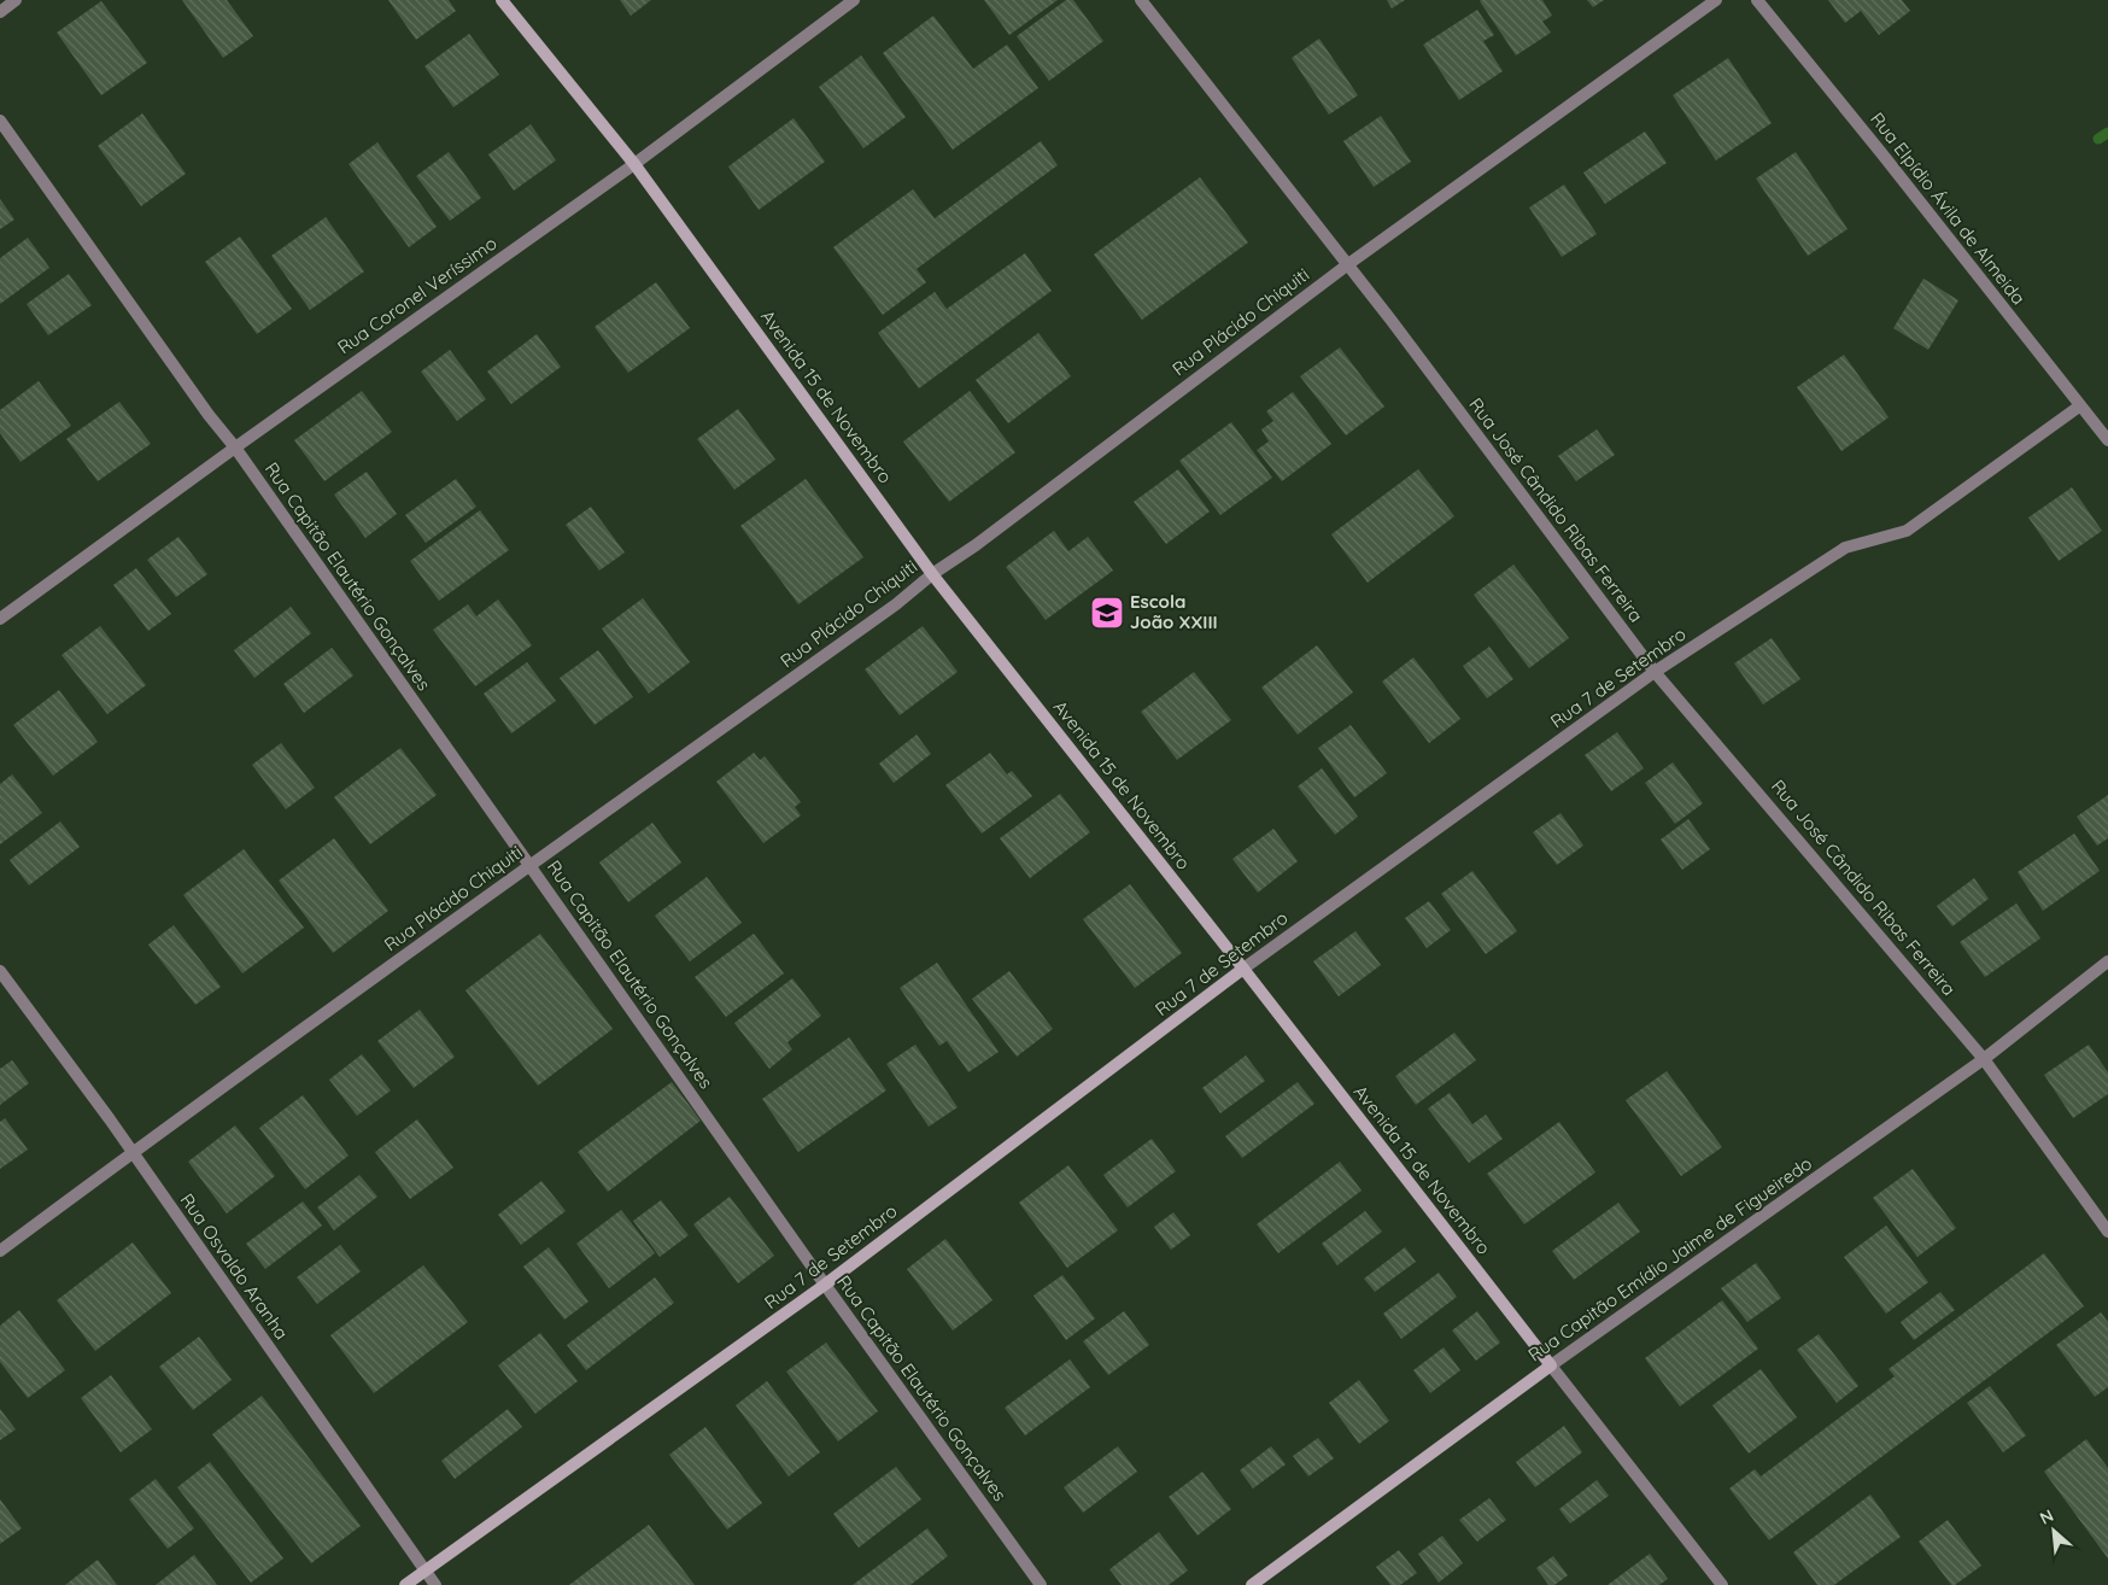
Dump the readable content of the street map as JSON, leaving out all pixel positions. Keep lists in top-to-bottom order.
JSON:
{
  "streets": {
    "main road": ["Avenida 15 de Novembro", "Rua 7 de Setembro", "Rua Capitão Emídio Jaime de Figueiredo"],
    "street": [
      "Rua Elpídio Ávila de Almeida",
      "Rua Coronel Veríssimo",
      "Rua Plácido Chiquiti",
      "Rua José Cândido Ribas Ferreira",
      "Rua Capitão Elautério Gonçalves",
      "Rua Osvaldo Aranha"
    ]
  },
  "crossings": [
    ["Rua Elpídio Ávila de Almeida", "Rua 7 de Setembro"],
    ["Rua Coronel Veríssimo", "Avenida 15 de Novembro"],
    ["Rua Coronel Veríssimo", "Rua Capitão Elautério Gonçalves"],
    ["Rua Plácido Chiquiti", "Avenida 15 de Novembro"],
    ["Rua Plácido Chiquiti", "Rua José Cândido Ribas Ferreira"],
    ["Rua Plácido Chiquiti", "Rua Capitão Elautério Gonçalves"],
    ["Rua Plácido Chiquiti", "Rua Osvaldo Aranha"],
    ["Avenida 15 de Novembro", "Rua 7 de Setembro"],
    ["Avenida 15 de Novembro", "Rua Capitão Emídio Jaime de Figueiredo"],
    ["Rua José Cândido Ribas Ferreira", "Rua 7 de Setembro"],
    ["Rua José Cândido Ribas Ferreira", "Rua Capitão Emídio Jaime de Figueiredo"],
    ["Rua Capitão Elautério Gonçalves", "Rua 7 de Setembro"],
    ["Rua 7 de Setembro", "Rua Osvaldo Aranha"]
  ],
  "places": {
    "school or university": ["Escola João XXIII"]
  },
  "north": "top left"
}
